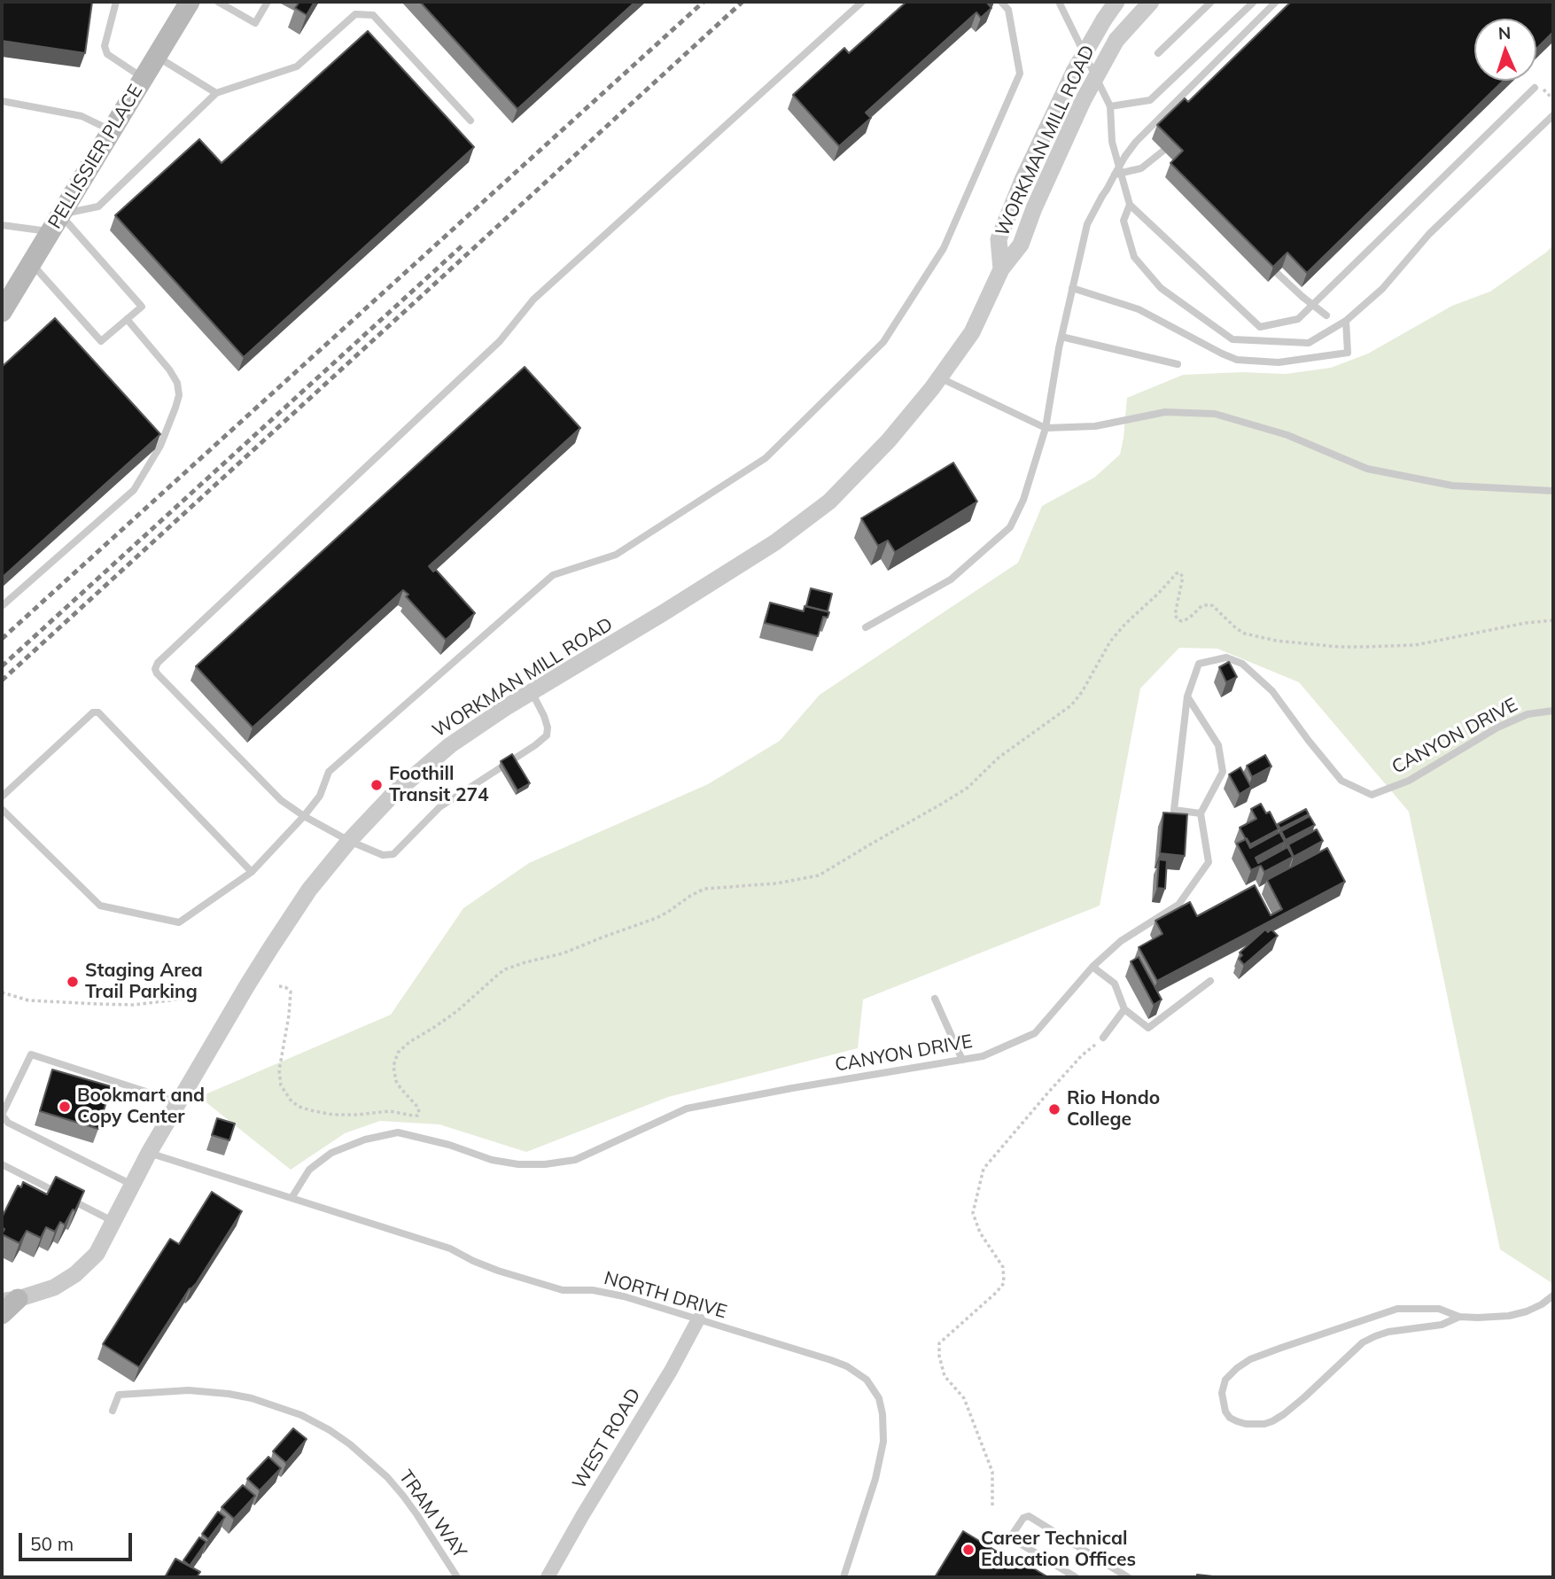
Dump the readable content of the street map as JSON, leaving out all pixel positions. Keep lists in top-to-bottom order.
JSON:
{
  "streets": {
    "main road": ["PELLISSIER PLACE"],
    "street": ["WORKMAN MILL ROAD", "WEST ROAD"],
    "lane": ["CANYON DRIVE", "NORTH DRIVE", "TRAM WAY"]
  },
  "crossings": [
    ["WORKMAN MILL ROAD", "NORTH DRIVE"],
    ["CANYON DRIVE", "NORTH DRIVE"],
    ["NORTH DRIVE", "WEST ROAD"]
  ],
  "places": [
    "Foothill Transit 274",
    "Staging Area Trail Parking",
    "Bookmart and Copy Center",
    "Rio Hondo College",
    "Career Technical Education Offices"
  ],
  "scale_bar": "50 m",
  "north": "top"
}
